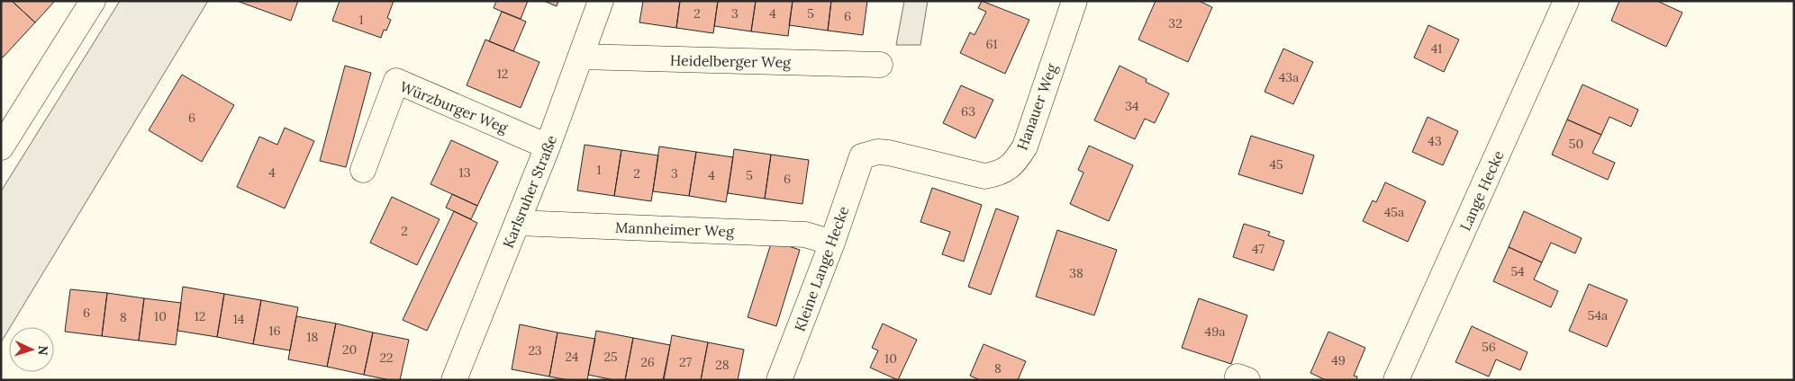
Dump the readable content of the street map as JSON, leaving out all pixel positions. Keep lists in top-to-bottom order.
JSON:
{
  "streets": {
    "street": [
      "Heidelberger Weg",
      "Würzburger Weg",
      "Hanauer Weg",
      "Lange Hecke",
      "Karlsruher Straße",
      "Mannheimer Weg",
      "Kleine Lange Hecke"
    ]
  },
  "crossings": [
    ["Heidelberger Weg", "Karlsruher Straße"],
    ["Würzburger Weg", "Karlsruher Straße"],
    ["Hanauer Weg", "Kleine Lange Hecke"],
    ["Karlsruher Straße", "Mannheimer Weg"],
    ["Mannheimer Weg", "Kleine Lange Hecke"]
  ],
  "house_numbers": [
    "2",
    "3",
    "4",
    "5",
    "6",
    "1",
    "32",
    "61",
    "41",
    "12",
    "43a",
    "34",
    "63",
    "6",
    "43",
    "50",
    "45",
    "1",
    "4",
    "13",
    "2",
    "3",
    "4",
    "5",
    "6",
    "45a",
    "2",
    "47",
    "54",
    "38",
    "6",
    "54a",
    "10",
    "12",
    "8",
    "14",
    "16",
    "49a",
    "18",
    "56",
    "20",
    "23",
    "24",
    "25",
    "22",
    "10",
    "49",
    "26",
    "27",
    "28",
    "8"
  ],
  "north": "right"
}
